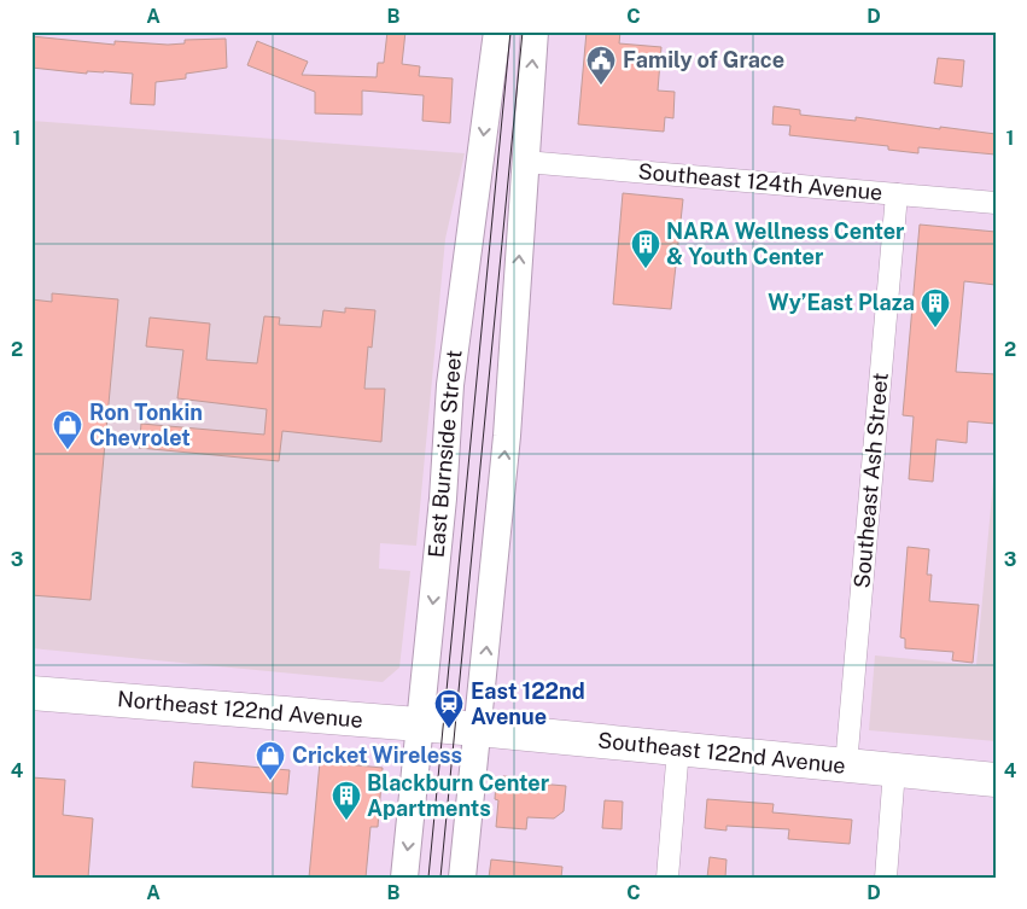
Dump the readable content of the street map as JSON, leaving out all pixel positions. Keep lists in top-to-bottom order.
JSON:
{
  "streets": {
    "main road": ["Northeast 122nd Avenue", "Southeast 122nd Avenue"],
    "street": ["Southeast 124th Avenue", "East Burnside Street", "Southeast Ash Street"]
  },
  "crossings": [
    ["Southeast 124th Avenue", "East Burnside Street"],
    ["Southeast 124th Avenue", "Southeast Ash Street"],
    ["East Burnside Street", "Northeast 122nd Avenue"],
    ["East Burnside Street", "Southeast 122nd Avenue"],
    ["Southeast Ash Street", "Southeast 122nd Avenue"],
    ["Northeast 122nd Avenue", "Southeast 122nd Avenue"]
  ],
  "places": {
    "public building": ["Family of Grace"],
    "building": ["NARA Wellness Center & Youth Center", "Wy’East Plaza", "Blackburn Center Apartments"],
    "shop": ["Ron Tonkin Chevrolet", "Cricket Wireless"],
    "station": ["East 122nd Avenue"]
  },
  "grid": {
    "columns": [
      "A",
      "B",
      "C",
      "D"
    ],
    "rows": [
      "1",
      "2",
      "3",
      "4"
    ]
  }
}
